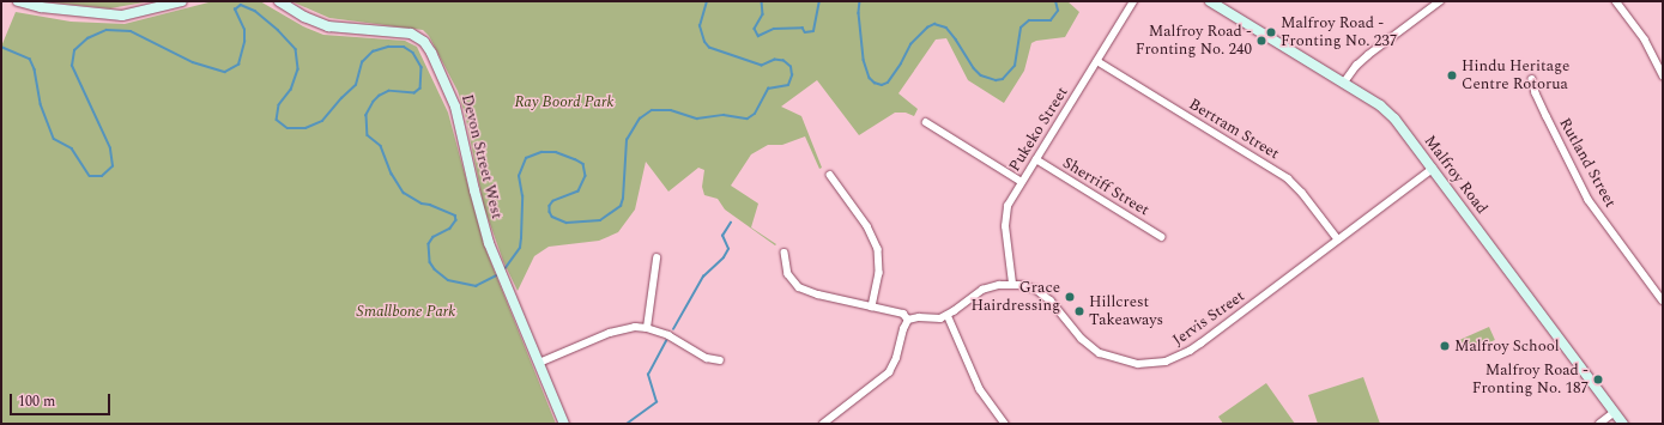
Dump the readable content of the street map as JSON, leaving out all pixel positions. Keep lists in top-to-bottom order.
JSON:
{
  "streets": {
    "main road": ["Devon Street West", "Malfroy Road"],
    "street": [
      "Pukeko Street",
      "Bertram Street",
      "Rutland Street",
      "Sherriff Street",
      "Jervis Street"
    ]
  },
  "crossings": [
    ["Pukeko Street", "Bertram Street"],
    ["Pukeko Street", "Sherriff Street"],
    ["Pukeko Street", "Jervis Street"],
    ["Bertram Street", "Jervis Street"],
    ["Malfroy Road", "Jervis Street"]
  ],
  "parks": ["Ray Boord Park", "Smallbone Park"],
  "places": [
    "Malfroy Road - Fronting No. 237",
    "Malfroy Road - Fronting No. 240",
    "Hindu Heritage Centre Rotorua",
    "Grace Hairdressing",
    "Hillcrest Takeaways",
    "Malfroy School",
    "Malfroy Road - Fronting No. 187"
  ],
  "scale_bar": "100 m"
}
